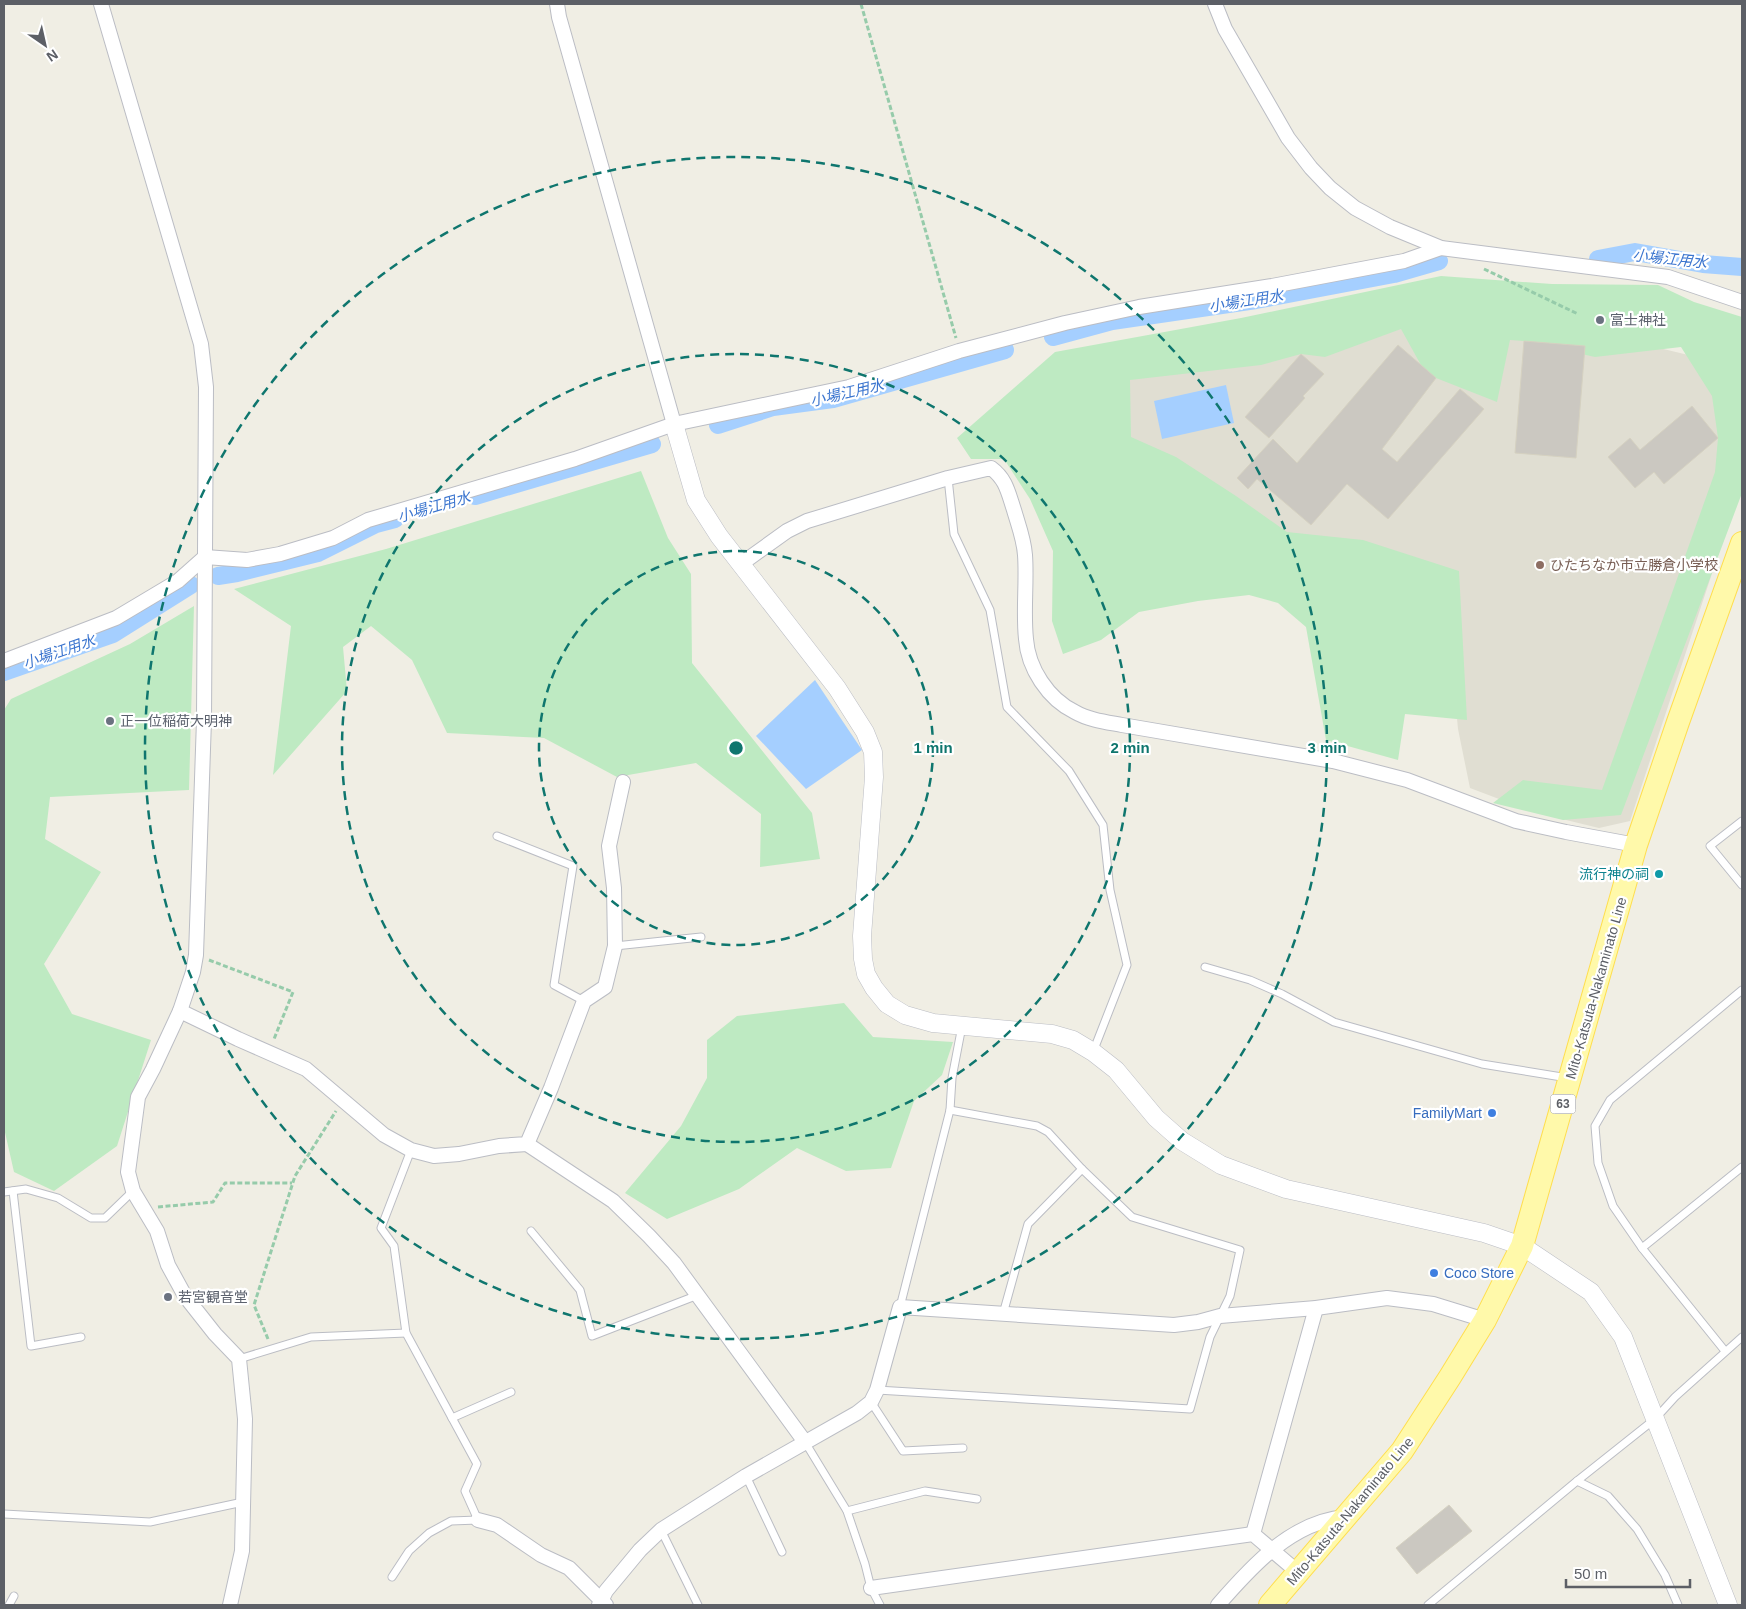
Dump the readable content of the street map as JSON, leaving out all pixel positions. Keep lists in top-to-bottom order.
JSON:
{
  "streets": {
    "main road": ["Mito-Katsuta-Nakaminato Line", "63"]
  },
  "water": ["小場江用水"],
  "places": [
    "富士神社",
    "ひたちなか市立勝倉小学校",
    "正一位稲荷大明神",
    "流行神の祠",
    "FamilyMart",
    "Coco Store",
    "若宮観音堂"
  ],
  "scale_bar": "50 m",
  "north": "bottom right",
  "rings": ["1 min", "2 min", "3 min"]
}
